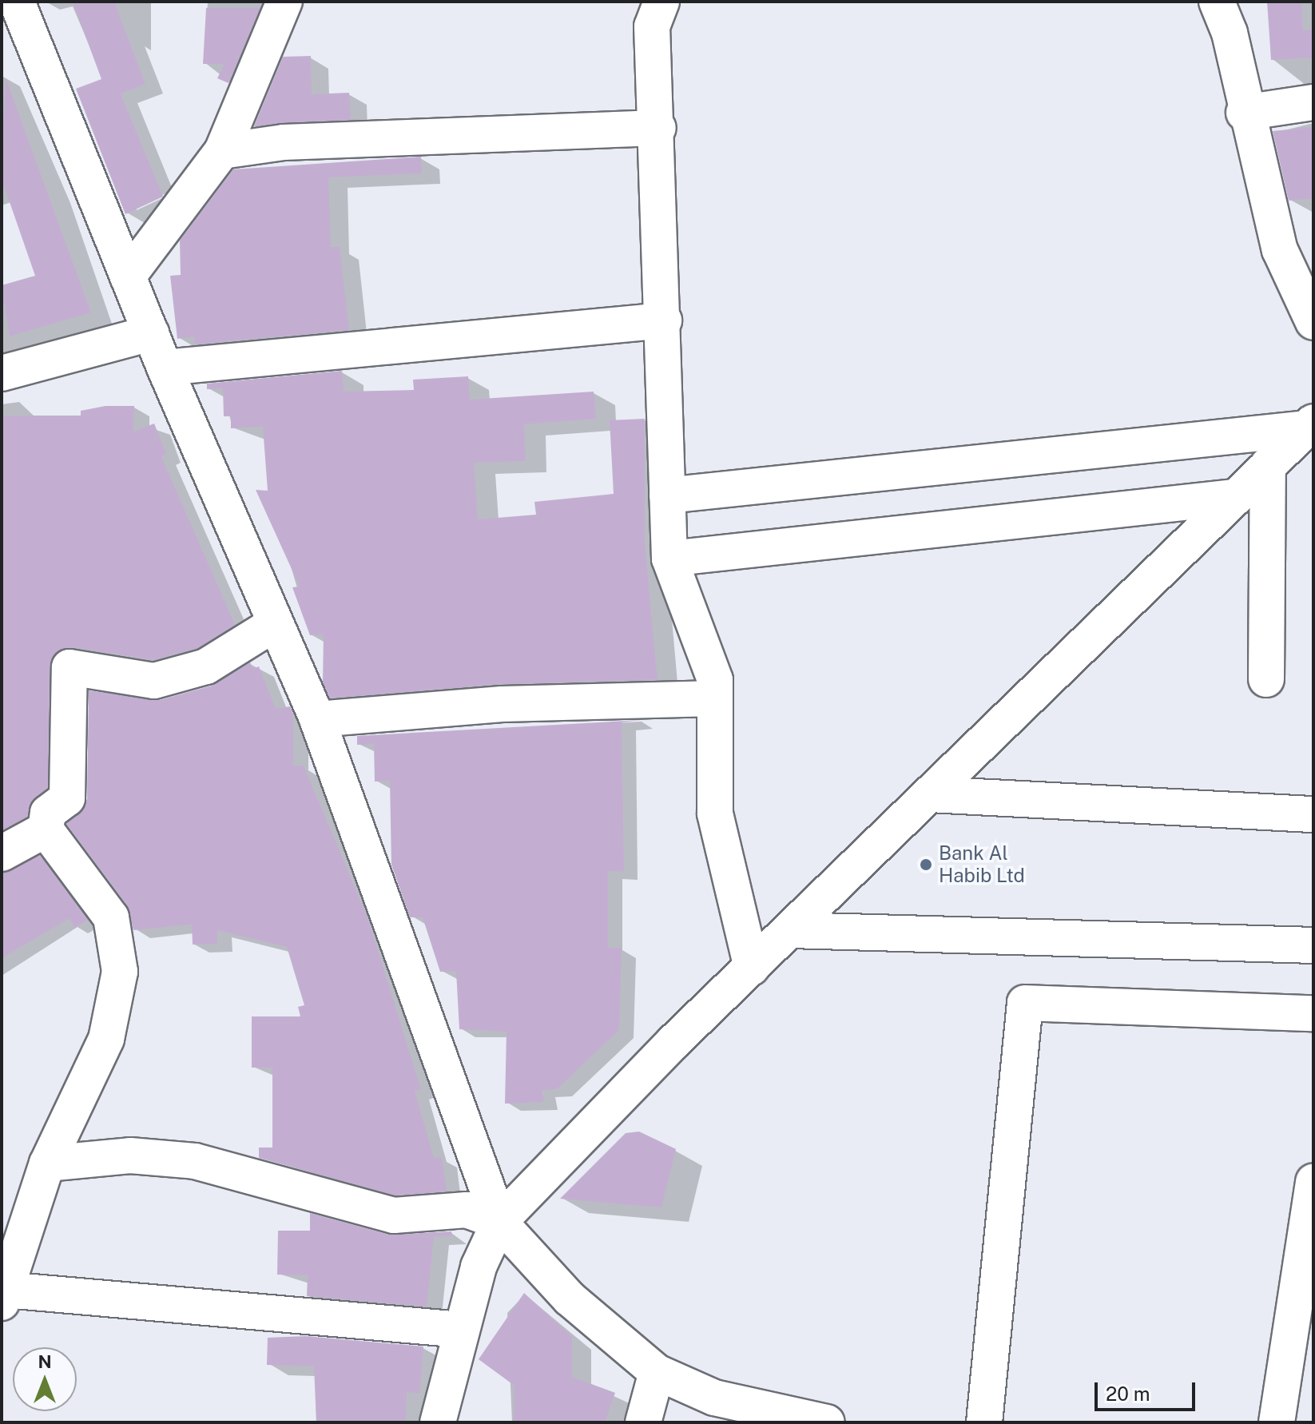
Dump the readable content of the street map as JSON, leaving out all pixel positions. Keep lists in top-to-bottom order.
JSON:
{
  "places": ["Bank Al Habib Ltd"],
  "scale_bar": "20 m",
  "north": "top"
}
